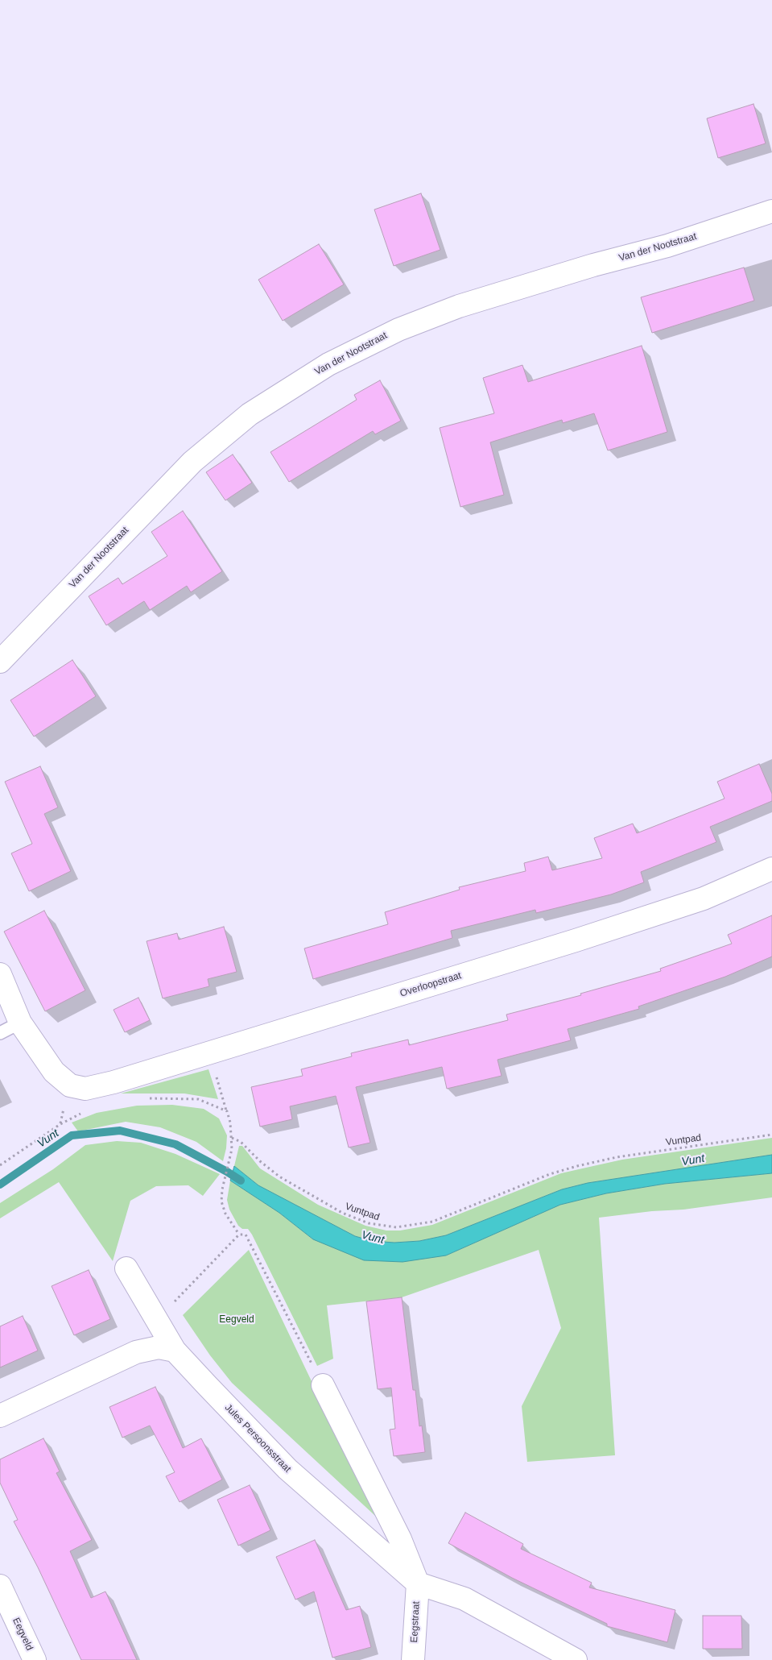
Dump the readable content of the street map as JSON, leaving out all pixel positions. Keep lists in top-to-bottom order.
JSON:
{
  "streets": {
    "street": [
      "Van der Nootstraat",
      "Overloopstraat",
      "Jules Persoonsstraat",
      "Eegstraat",
      "Eegveld"
    ],
    "path": ["Vuntpad"]
  },
  "crossings": [
    ["Jules Persoonsstraat", "Eegstraat"]
  ],
  "water": ["Vunt"],
  "parks": ["Eegveld"]
}
